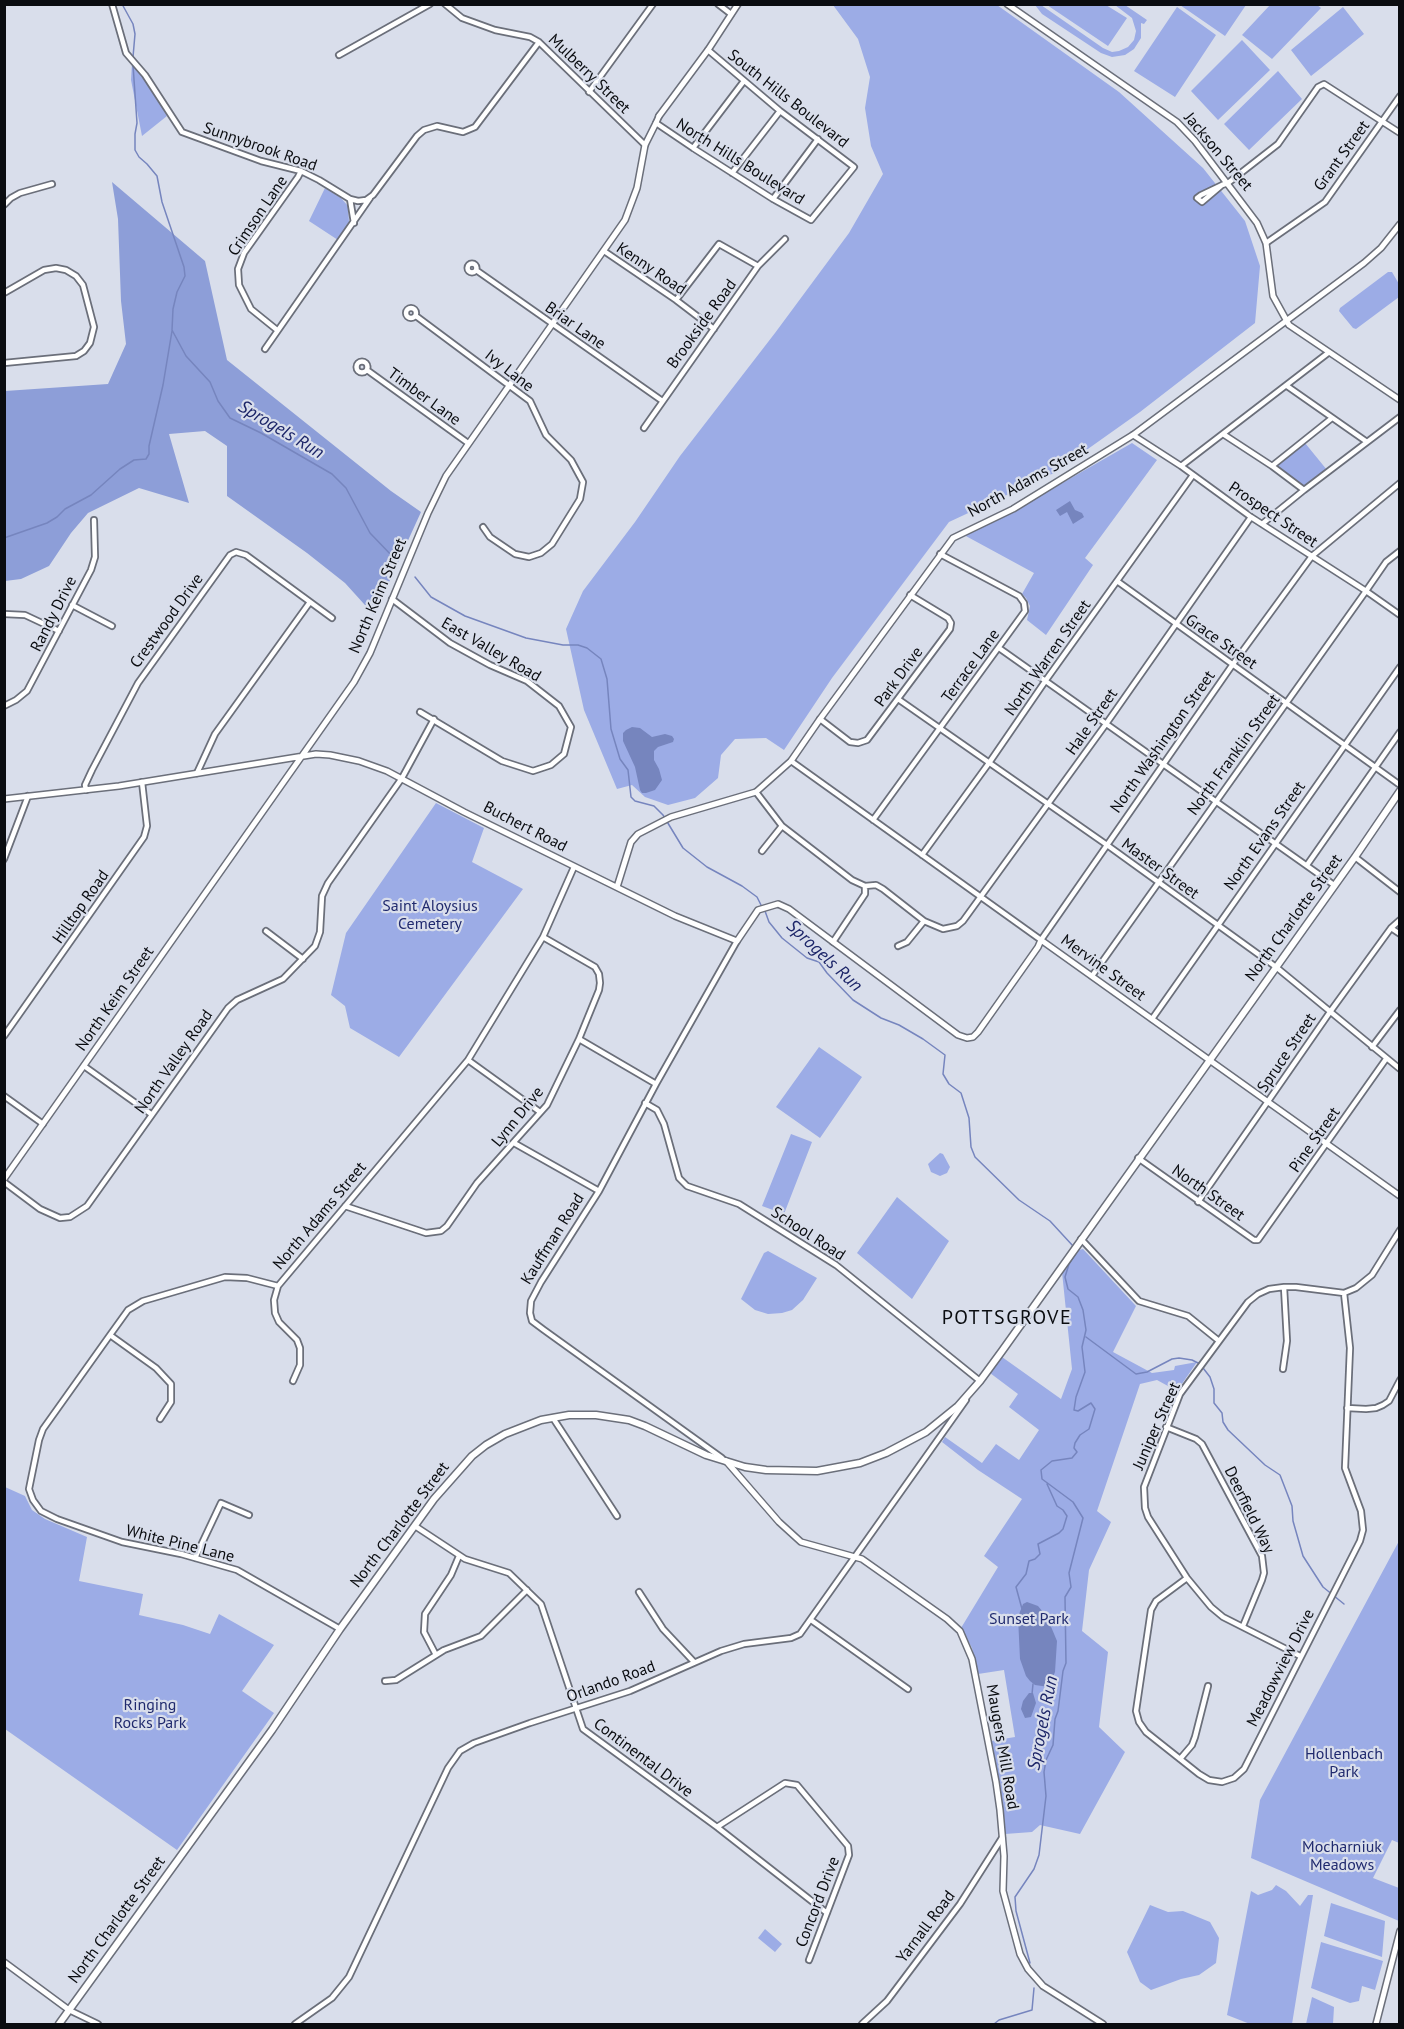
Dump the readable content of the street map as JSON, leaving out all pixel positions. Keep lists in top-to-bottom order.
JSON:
{
  "streets": {
    "main road": ["North Charlotte Street"],
    "street": [
      "Mulberry Street",
      "South Hills Boulevard",
      "Sunnybrook Road",
      "Jackson Street",
      "Grant Street",
      "North Hills Boulevard",
      "Crimson Lane",
      "Kenny Road",
      "Brookside Road",
      "Briar Lane",
      "Ivy Lane",
      "Timber Lane",
      "North Adams Street",
      "Prospect Street",
      "North Keim Street",
      "Randy Drive",
      "Crestwood Drive",
      "Grace Street",
      "East Valley Road",
      "North Warren Street",
      "Terrace Lane",
      "Park Drive",
      "Hale Street",
      "North Washington Street",
      "North Franklin Street",
      "Buchert Road",
      "North Evans Street",
      "Master Street",
      "Hilltop Road",
      "Mervine Street",
      "Spruce Street",
      "North Valley Road",
      "Lynn Drive",
      "Pine Street",
      "North Street",
      "School Road",
      "Kauffman Road",
      "Juniper Street",
      "Deerfield Way",
      "White Pine Lane",
      "Meadowview Drive",
      "Orlando Road",
      "Maugers Mill Road",
      "Continental Drive",
      "Concord Drive",
      "Yarnall Road"
    ]
  },
  "crossings": [
    ["Mulberry Street", "North Keim Street"],
    ["South Hills Boulevard", "North Hills Boulevard"],
    ["South Hills Boulevard", "North Keim Street"],
    ["Sunnybrook Road", "Crimson Lane"],
    ["Jackson Street", "Grant Street"],
    ["Jackson Street", "North Adams Street"],
    ["North Hills Boulevard", "North Keim Street"],
    ["Kenny Road", "Brookside Road"],
    ["Kenny Road", "North Keim Street"],
    ["Brookside Road", "Briar Lane"],
    ["Briar Lane", "North Keim Street"],
    ["Ivy Lane", "North Keim Street"],
    ["Timber Lane", "North Keim Street"],
    ["North Adams Street", "Prospect Street"],
    ["North Adams Street", "Terrace Lane"],
    ["North Adams Street", "Park Drive"],
    ["North Adams Street", "Buchert Road"],
    ["North Adams Street", "Mervine Street"],
    ["North Adams Street", "Lynn Drive"],
    ["North Adams Street", "White Pine Lane"],
    ["Prospect Street", "North Warren Street"],
    ["Prospect Street", "Hale Street"],
    ["Prospect Street", "North Washington Street"],
    ["Prospect Street", "North Franklin Street"],
    ["North Keim Street", "East Valley Road"],
    ["North Keim Street", "Buchert Road"],
    ["North Keim Street", "North Valley Road"],
    ["Crestwood Drive", "Buchert Road"],
    ["Grace Street", "North Warren Street"],
    ["Grace Street", "Hale Street"],
    ["Grace Street", "North Washington Street"],
    ["Grace Street", "North Franklin Street"],
    ["Grace Street", "North Evans Street"],
    ["East Valley Road", "North Valley Road"],
    ["North Warren Street", "Master Street"],
    ["North Warren Street", "Mervine Street"],
    ["Terrace Lane", "Master Street"],
    ["Terrace Lane", "Mervine Street"],
    ["Park Drive", "Master Street"],
    ["Hale Street", "Master Street"],
    ["Hale Street", "Mervine Street"],
    ["North Washington Street", "Master Street"],
    ["North Washington Street", "Mervine Street"],
    ["North Franklin Street", "Master Street"],
    ["North Franklin Street", "Mervine Street"],
    ["Buchert Road", "Hilltop Road"],
    ["Buchert Road", "North Valley Road"],
    ["Buchert Road", "Kauffman Road"],
    ["North Evans Street", "Master Street"],
    ["North Evans Street", "Mervine Street"],
    ["Master Street", "North Charlotte Street"],
    ["Master Street", "Spruce Street"],
    ["Master Street", "Pine Street"],
    ["North Charlotte Street", "Mervine Street"],
    ["North Charlotte Street", "North Street"],
    ["North Charlotte Street", "School Road"],
    ["North Charlotte Street", "Kauffman Road"],
    ["North Charlotte Street", "White Pine Lane"],
    ["North Charlotte Street", "Orlando Road"],
    ["North Charlotte Street", "Continental Drive"],
    ["Mervine Street", "Spruce Street"],
    ["Mervine Street", "Pine Street"],
    ["Spruce Street", "North Street"],
    ["Pine Street", "North Street"],
    ["School Road", "Kauffman Road"],
    ["Kauffman Road", "Maugers Mill Road"],
    ["Juniper Street", "Deerfield Way"],
    ["Juniper Street", "Meadowview Drive"],
    ["Orlando Road", "Maugers Mill Road"],
    ["Orlando Road", "Continental Drive"],
    ["Maugers Mill Road", "Yarnall Road"],
    ["Continental Drive", "Concord Drive"]
  ],
  "districts": ["POTTSGROVE"],
  "water": ["Sprogels Run"],
  "parks": [
    "Saint Aloysius Cemetery",
    "Sunset Park",
    "Ringing Rocks Park",
    "Hollenbach Park",
    "Mocharniuk Meadows"
  ]
}
